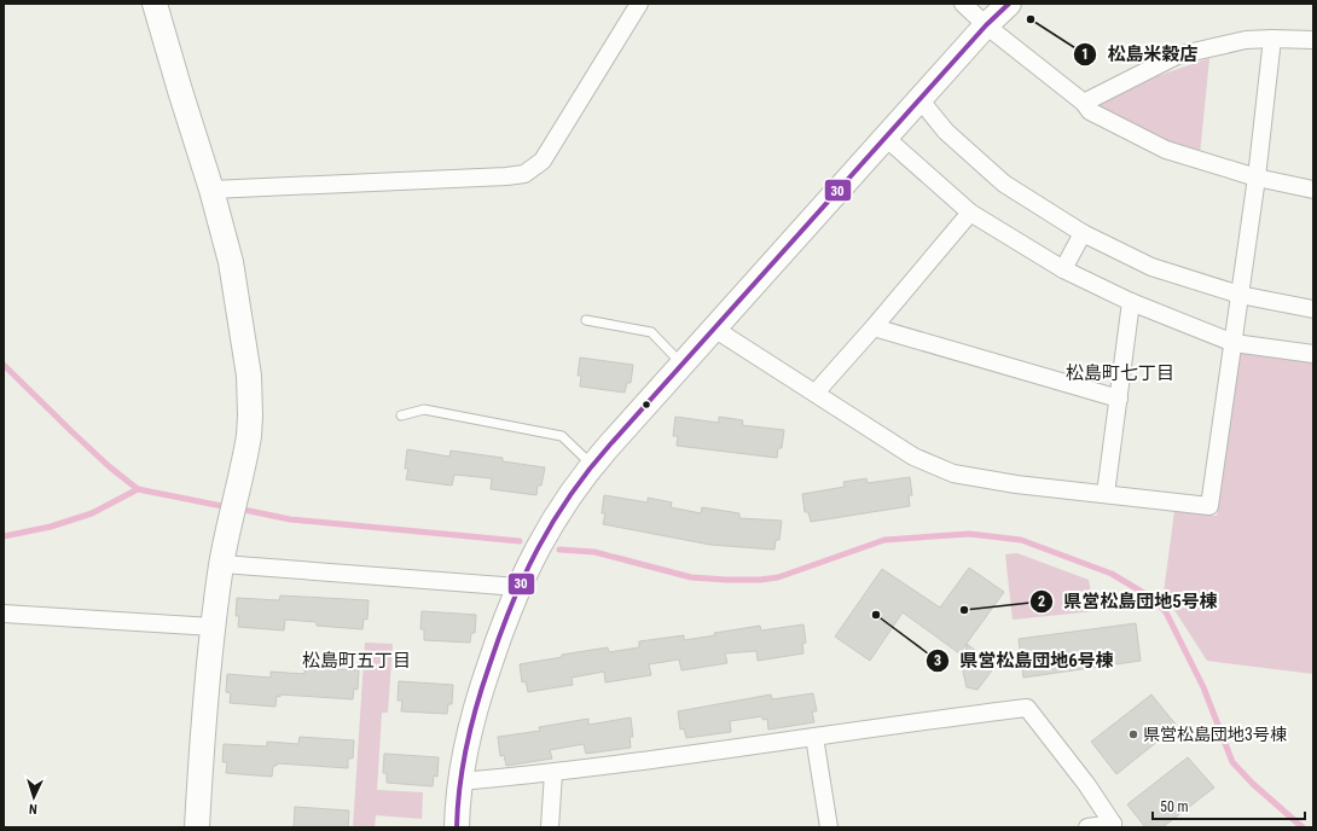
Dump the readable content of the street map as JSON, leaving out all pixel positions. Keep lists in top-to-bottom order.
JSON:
{
  "districts": ["松島町七丁目", "松島町五丁目"],
  "places": [
    "松島米穀店",
    "県営松島団地5号棟",
    "県営松島団地6号棟",
    "県営松島団地3号棟"
  ],
  "lines": ["transit line 30"],
  "scale_bar": "50 m",
  "north": "bottom"
}
